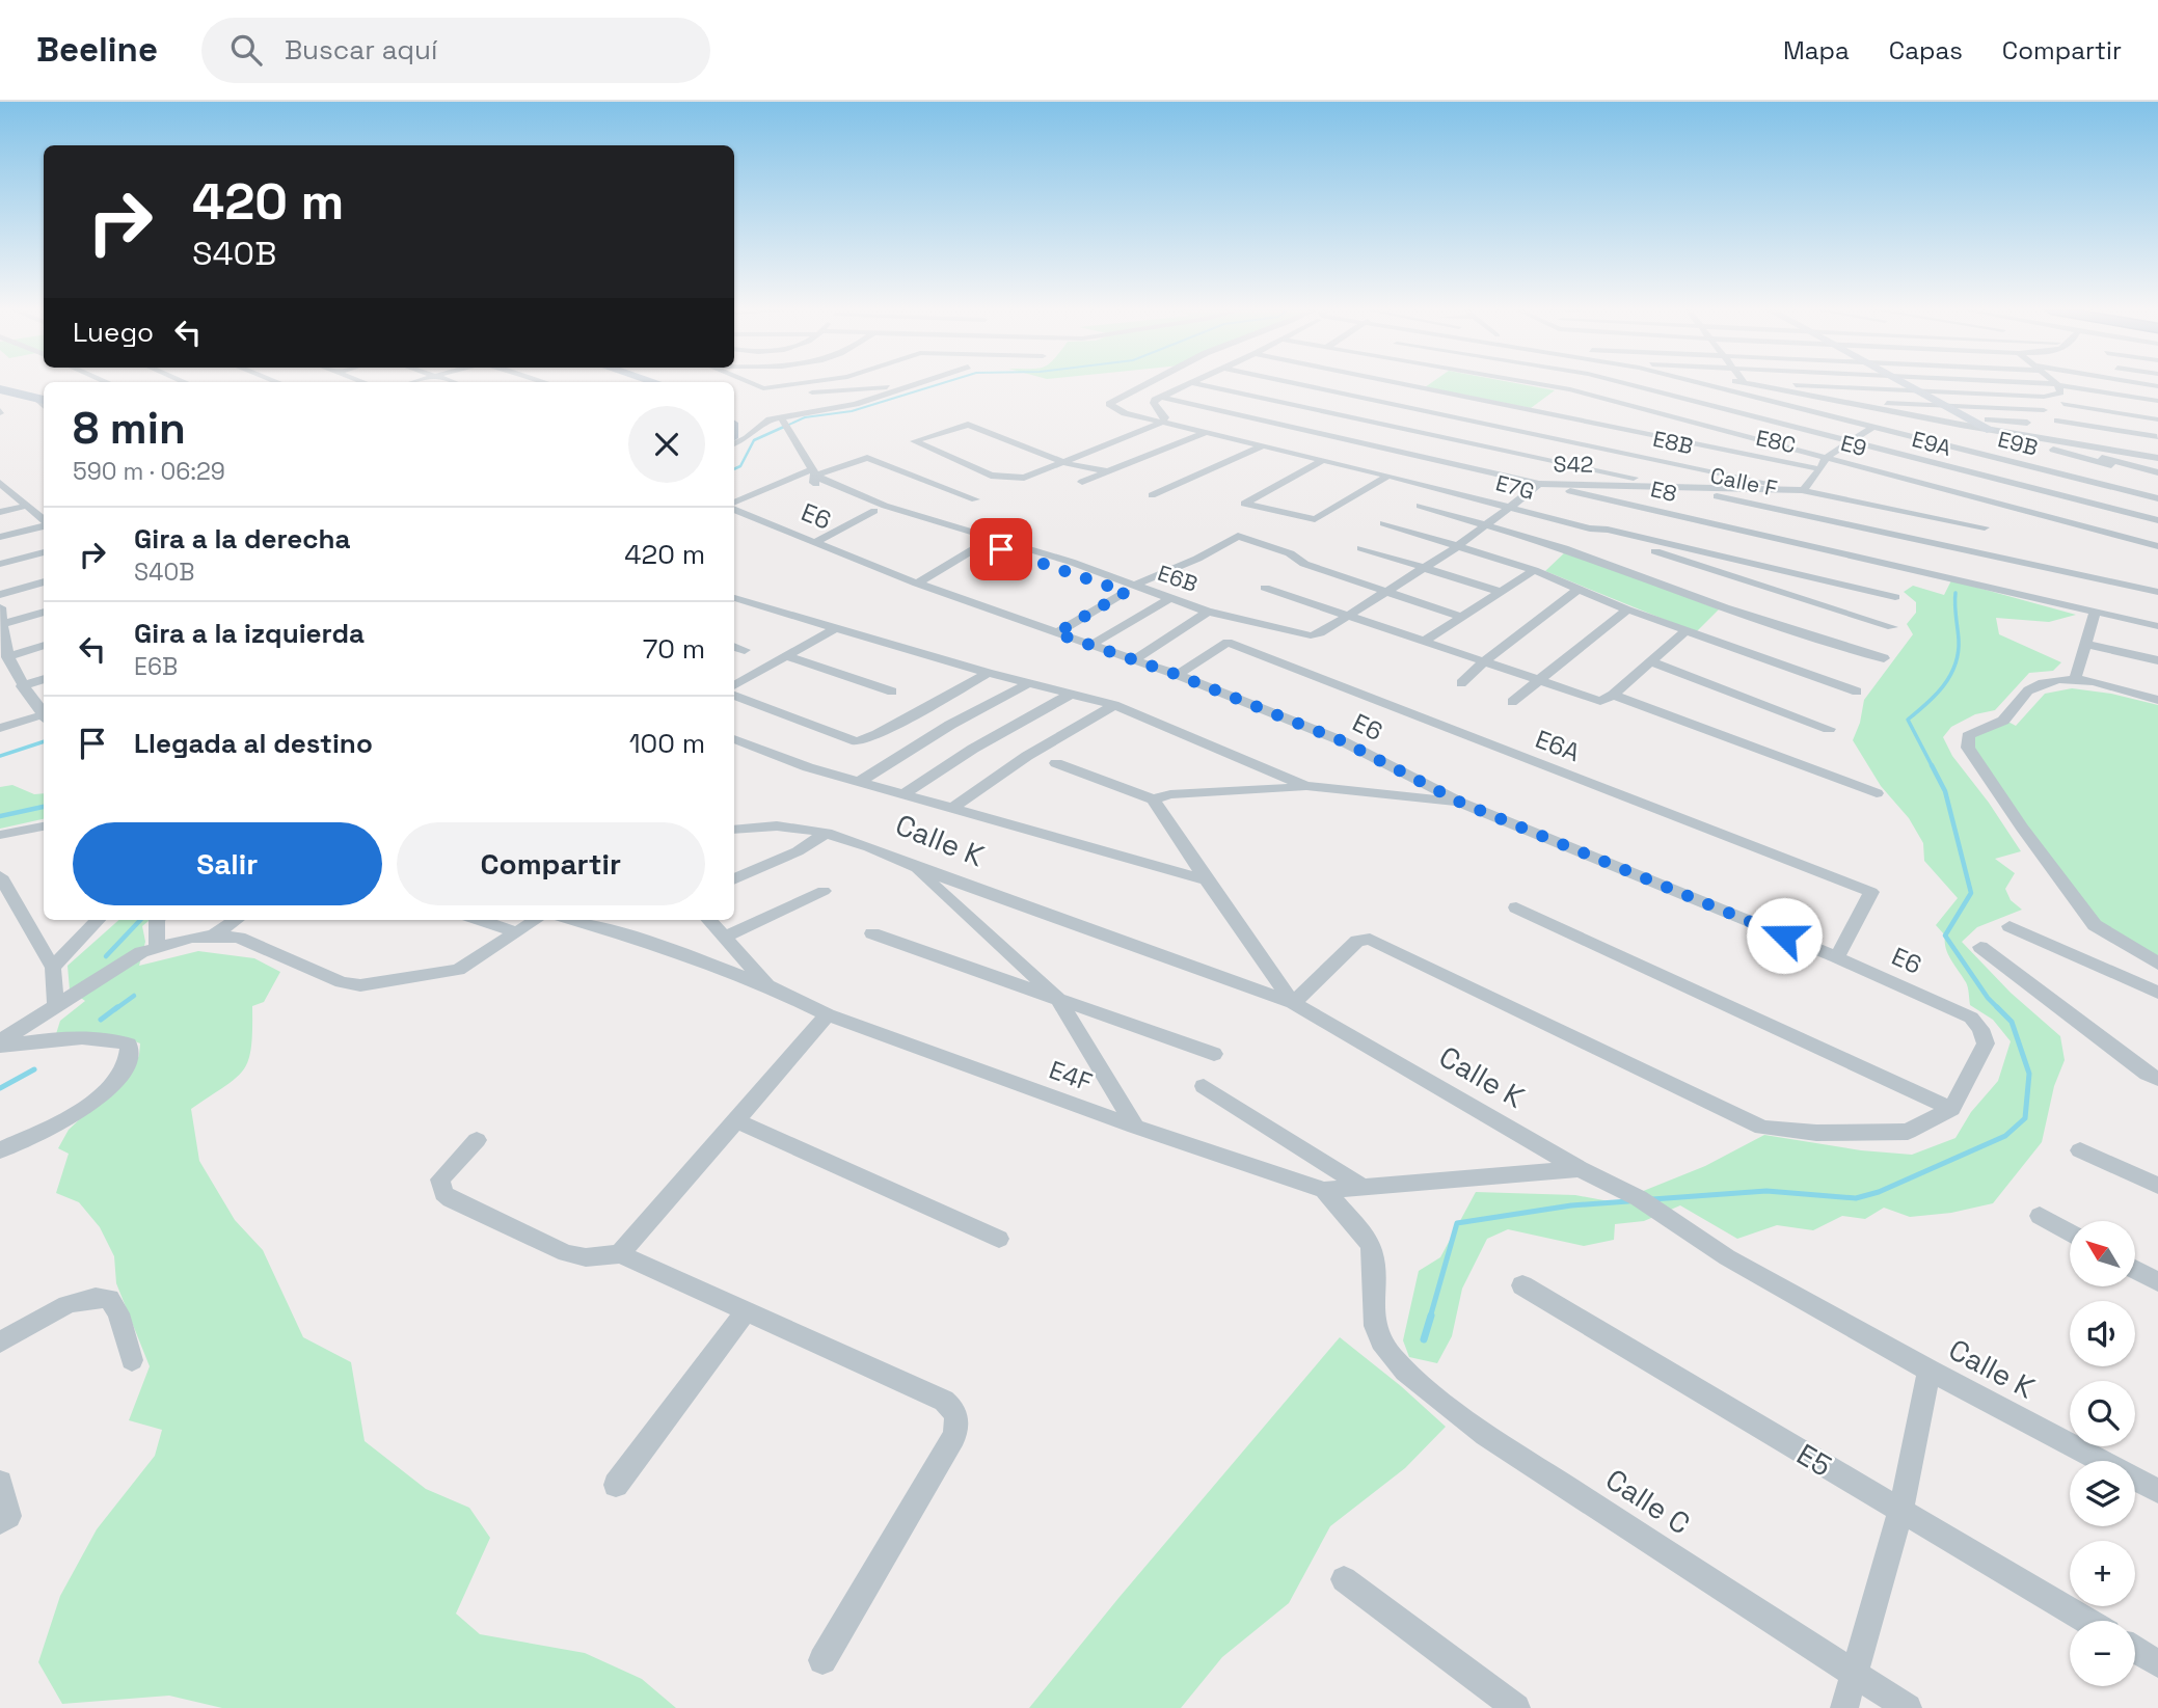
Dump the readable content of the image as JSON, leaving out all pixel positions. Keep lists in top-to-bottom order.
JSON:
{
  "streets": {
    "street": [
      "E8C",
      "E8B",
      "E9A",
      "E9B",
      "E9",
      "S42",
      "Calle F",
      "E7G",
      "E8",
      "E6",
      "E6B",
      "E6A",
      "Calle K",
      "E4F",
      "E5",
      "Calle C"
    ]
  },
  "crossings": [
    ["E8B", "S42"],
    ["S42", "Calle F"],
    ["S42", "E7G"],
    ["S42", "E8"],
    ["S42", "E6B"],
    ["E6", "E6A"],
    ["Calle K", "E4F"],
    ["E4F", "Calle C"]
  ],
  "north": "top left",
  "page": {
    "header": "Beeline",
    "search": "Buscar aquí",
    "nav": ["Mapa", "Capas", "Compartir"],
    "turn": ["420 m", "S40B"],
    "then": "Luego",
    "heading": ["8 min", "590 m · 06:29"],
    "list": [
      {
        "name": "Gira a la derecha",
        "note": "S40B",
        "value": "420 m"
      },
      {
        "name": "Gira a la izquierda",
        "note": "E6B",
        "value": "70 m"
      },
      {
        "name": "Llegada al destino",
        "value": "100 m"
      }
    ],
    "buttons": ["Salir", "Compartir"],
    "map_buttons": ["+", "−"]
  }
}
